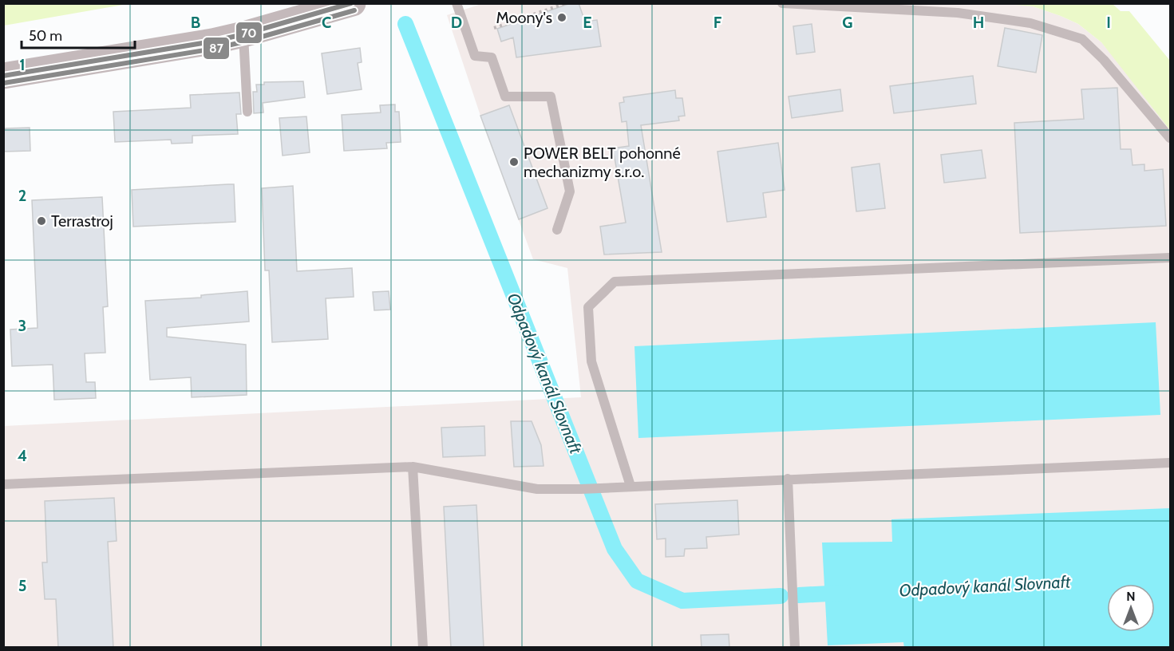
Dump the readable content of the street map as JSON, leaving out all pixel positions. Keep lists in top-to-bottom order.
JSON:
{
  "water": ["Odpadový kanál Slovnaft"],
  "places": ["Moony's", "POWER BELT pohonné mechanizmy s.r.o.", "Terrastroj"],
  "lines": ["transit line 70", "transit line 87"],
  "scale_bar": "50 m",
  "north": "top",
  "grid": {
    "columns": [
      "B",
      "C",
      "D",
      "E",
      "F",
      "G",
      "H",
      "I"
    ],
    "rows": [
      "1",
      "2",
      "3",
      "4",
      "5"
    ]
  }
}
